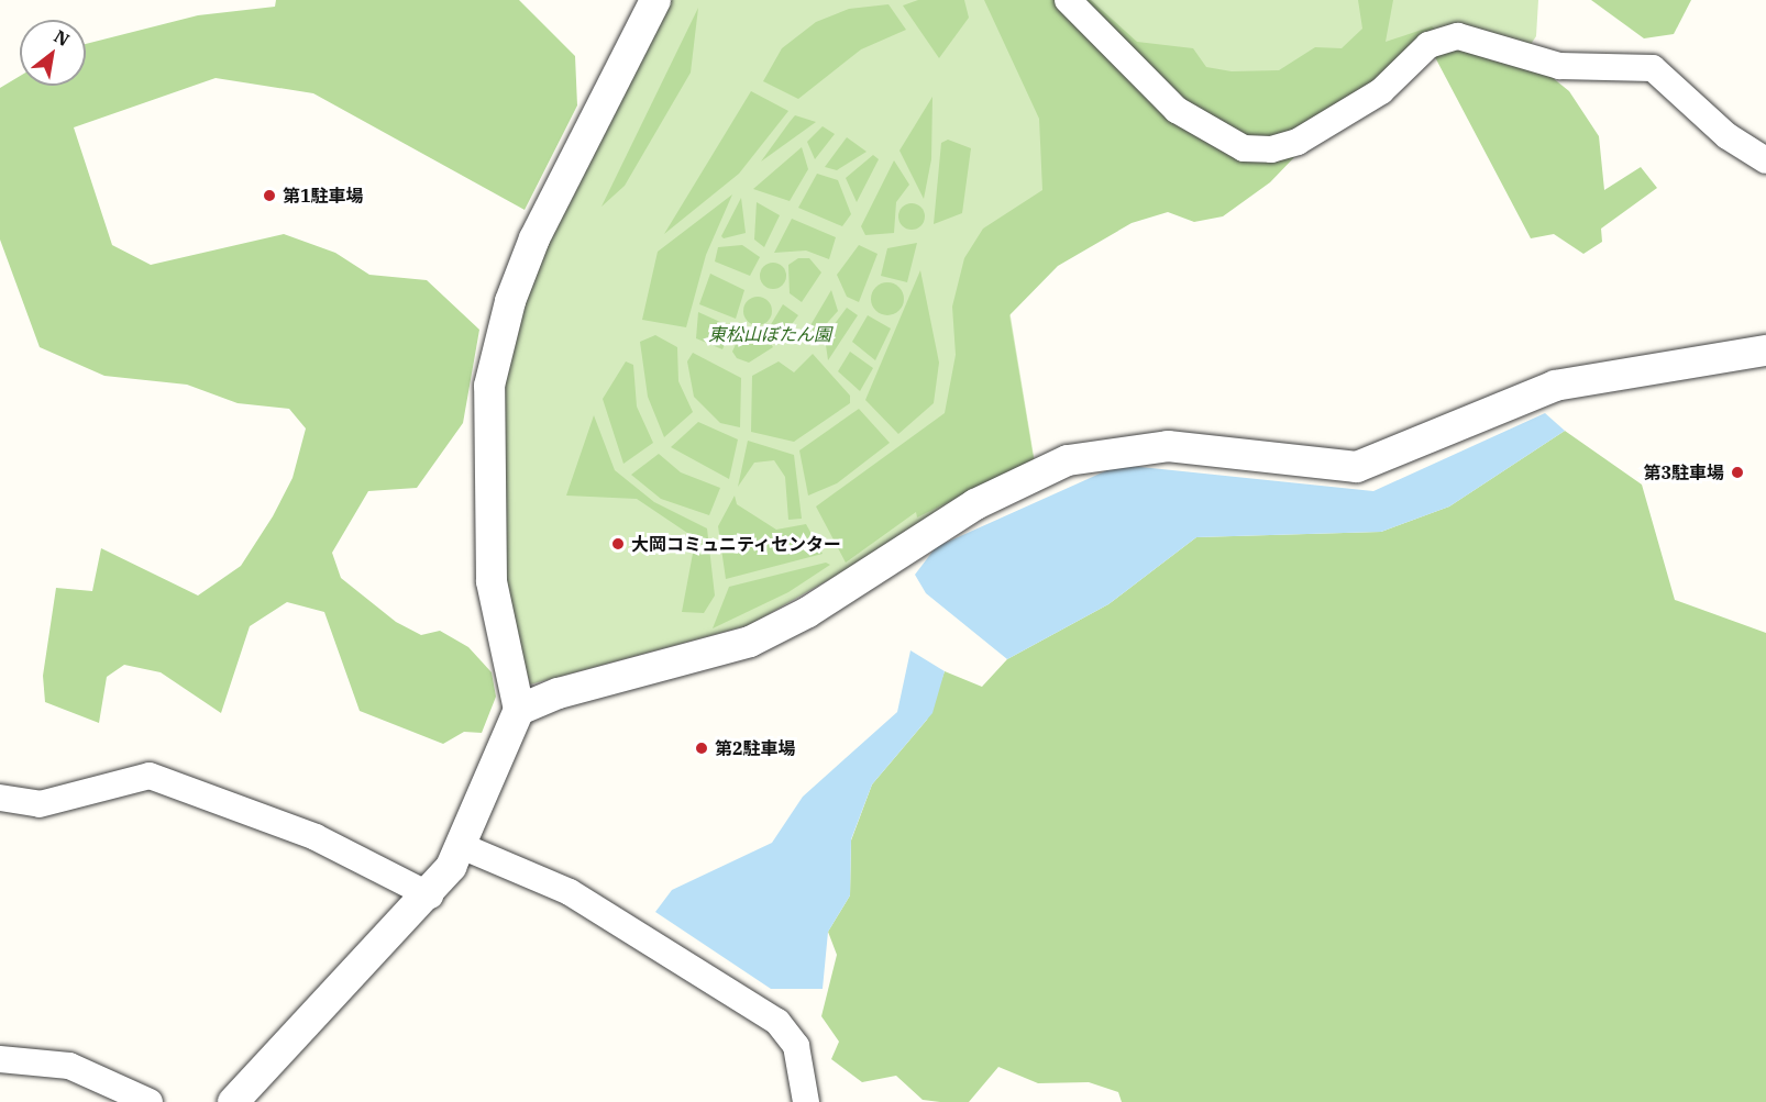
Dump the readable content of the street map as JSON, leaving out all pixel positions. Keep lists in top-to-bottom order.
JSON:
{
  "parks": ["東松山ぼたん園"],
  "places": [
    "第1駐車場",
    "第3駐車場",
    "大岡コミュニティセンター",
    "第2駐車場"
  ],
  "north": "top right"
}
